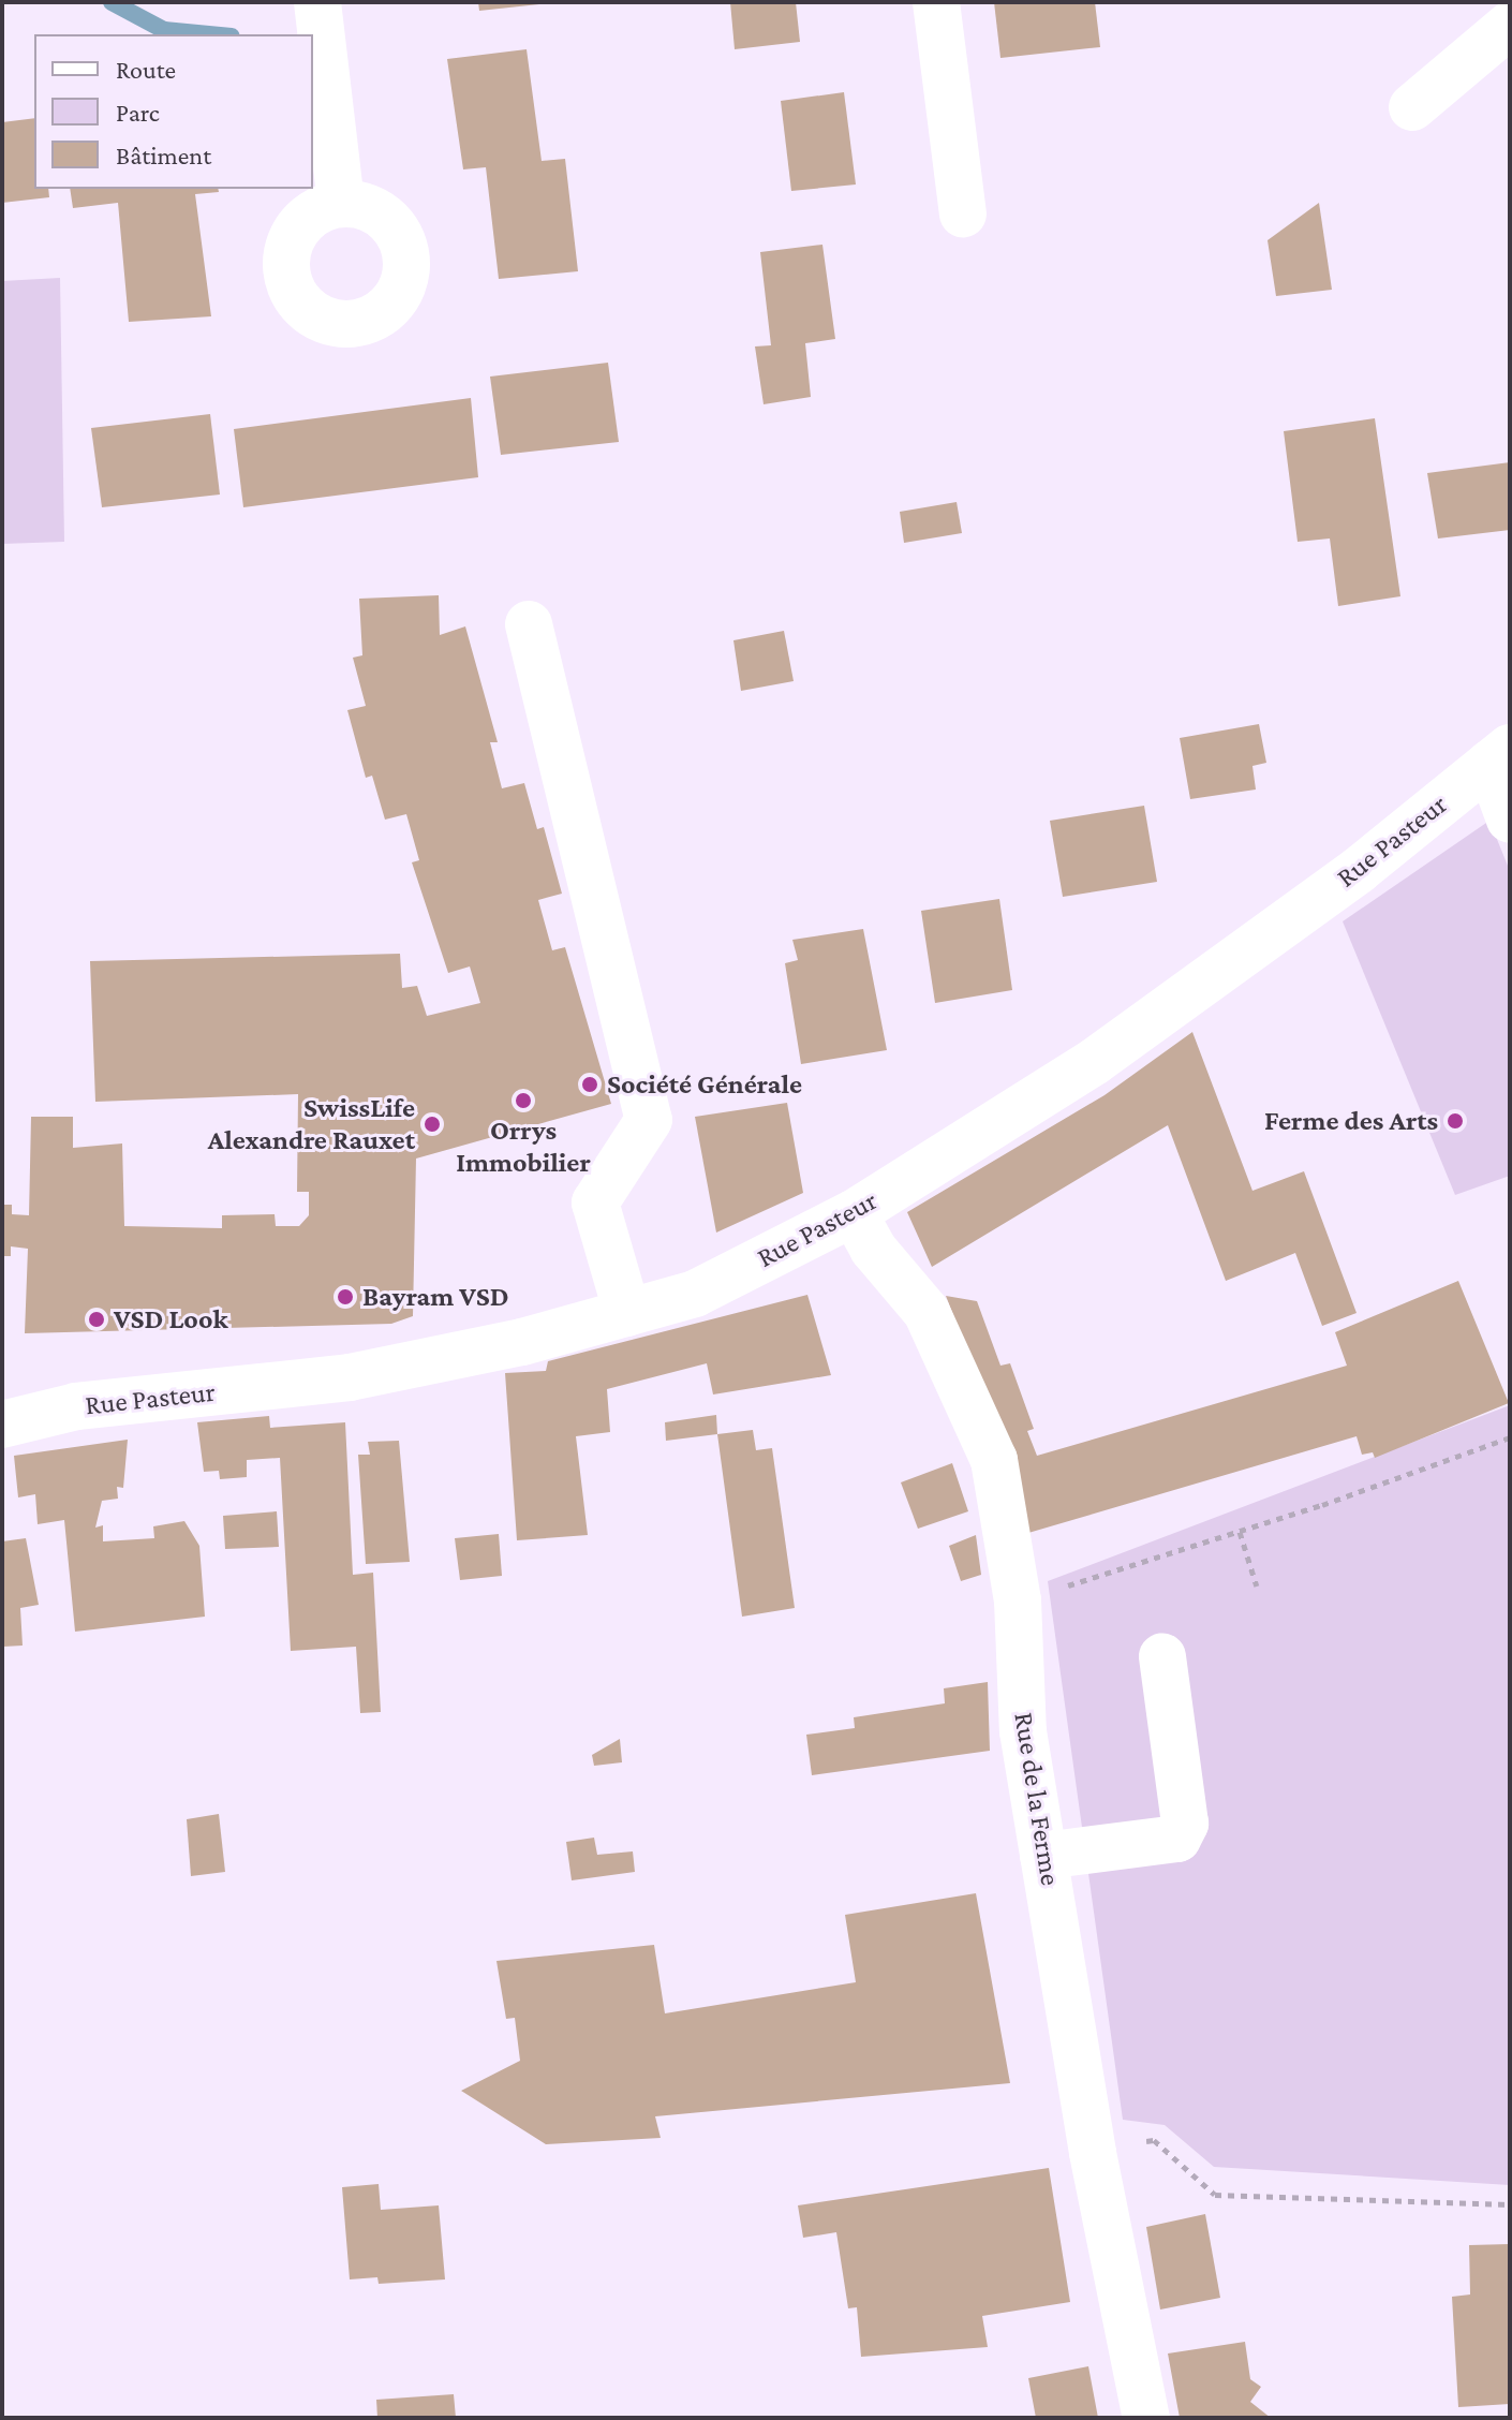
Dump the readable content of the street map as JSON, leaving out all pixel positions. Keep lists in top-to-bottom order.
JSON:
{
  "streets": {
    "street": ["Rue Pasteur", "Rue de la Ferme"]
  },
  "crossings": [
    ["Rue Pasteur", "Rue de la Ferme"]
  ],
  "places": [
    "Société Générale",
    "Orrys Immobilier",
    "Ferme des Arts",
    "SwissLife Alexandre Rauxet",
    "Bayram VSD",
    "VSD Look"
  ],
  "legend": ["Route", "Parc", "Bâtiment"]
}
